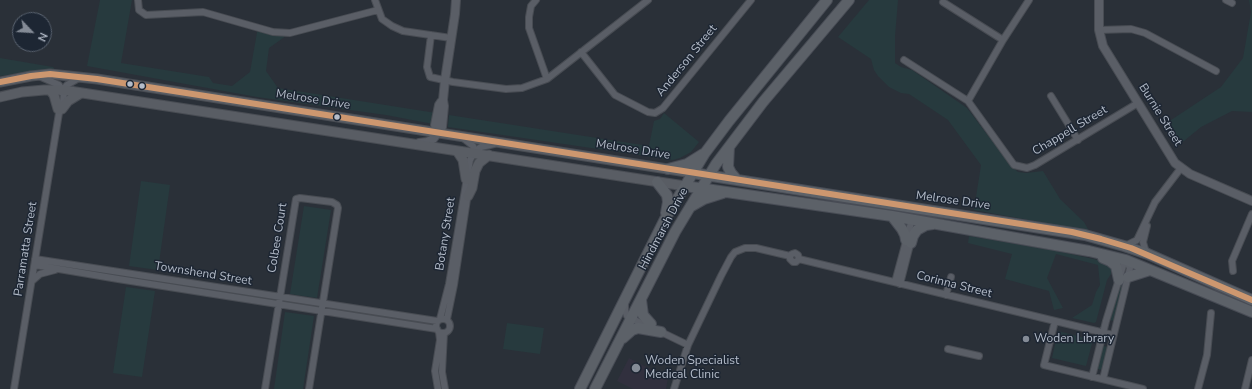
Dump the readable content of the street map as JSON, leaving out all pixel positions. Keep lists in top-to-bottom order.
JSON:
{
  "streets": {
    "main road": ["Melrose Drive", "Hindmarsh Drive"],
    "street": [
      "Anderson Street",
      "Burnie Street",
      "Chappell Street",
      "Botany Street",
      "Colbee Court",
      "Parramatta Street",
      "Townshend Street",
      "Corinna Street"
    ]
  },
  "crossings": [
    ["Melrose Drive", "Hindmarsh Drive"],
    ["Melrose Drive", "Botany Street"],
    ["Melrose Drive", "Parramatta Street"],
    ["Burnie Street", "Chappell Street"],
    ["Botany Street", "Townshend Street"],
    ["Colbee Court", "Townshend Street"],
    ["Parramatta Street", "Townshend Street"]
  ],
  "places": ["Woden Library", "Woden Specialist Medical Clinic"],
  "north": "bottom right"
}
